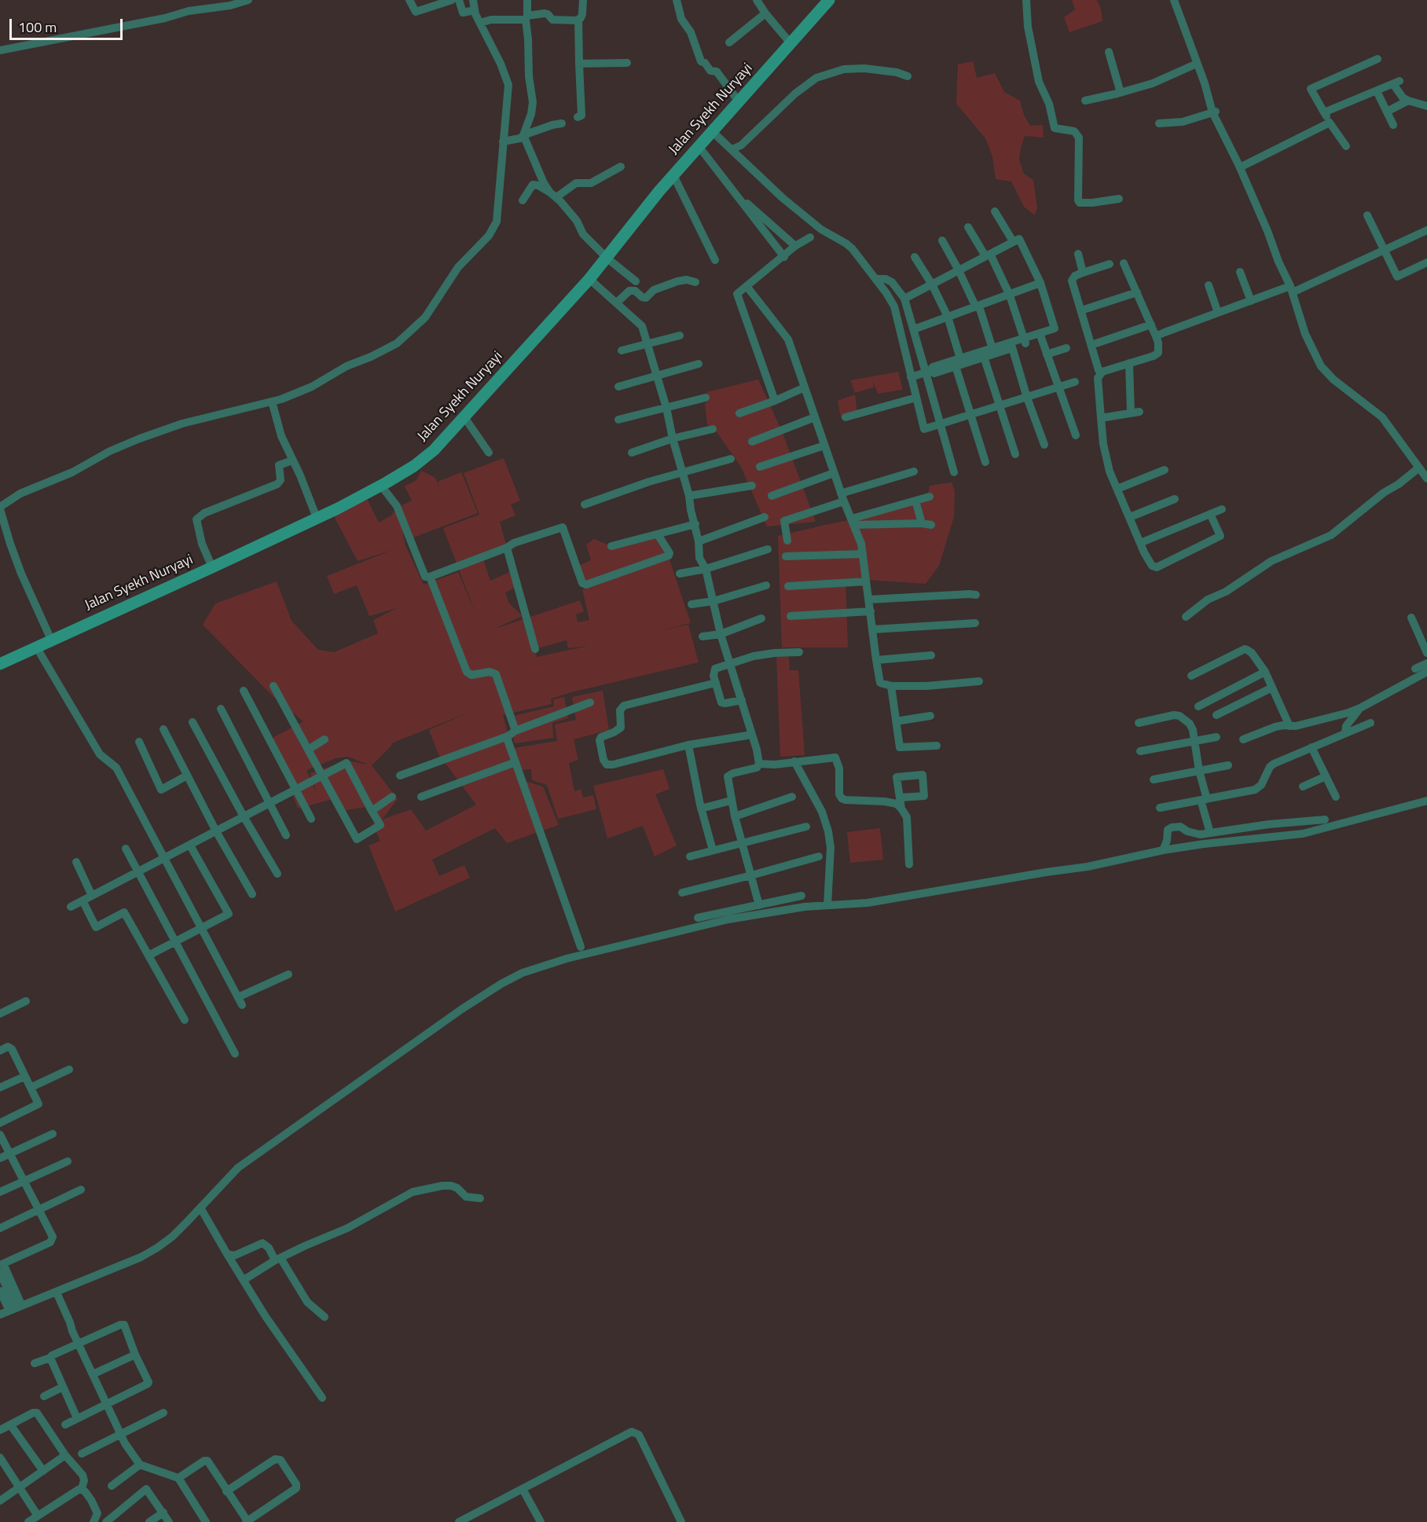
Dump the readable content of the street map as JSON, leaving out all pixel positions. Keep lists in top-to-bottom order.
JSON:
{
  "streets": {
    "main road": ["Jalan Syekh Nuryayi"]
  },
  "scale_bar": "100 m"
}
